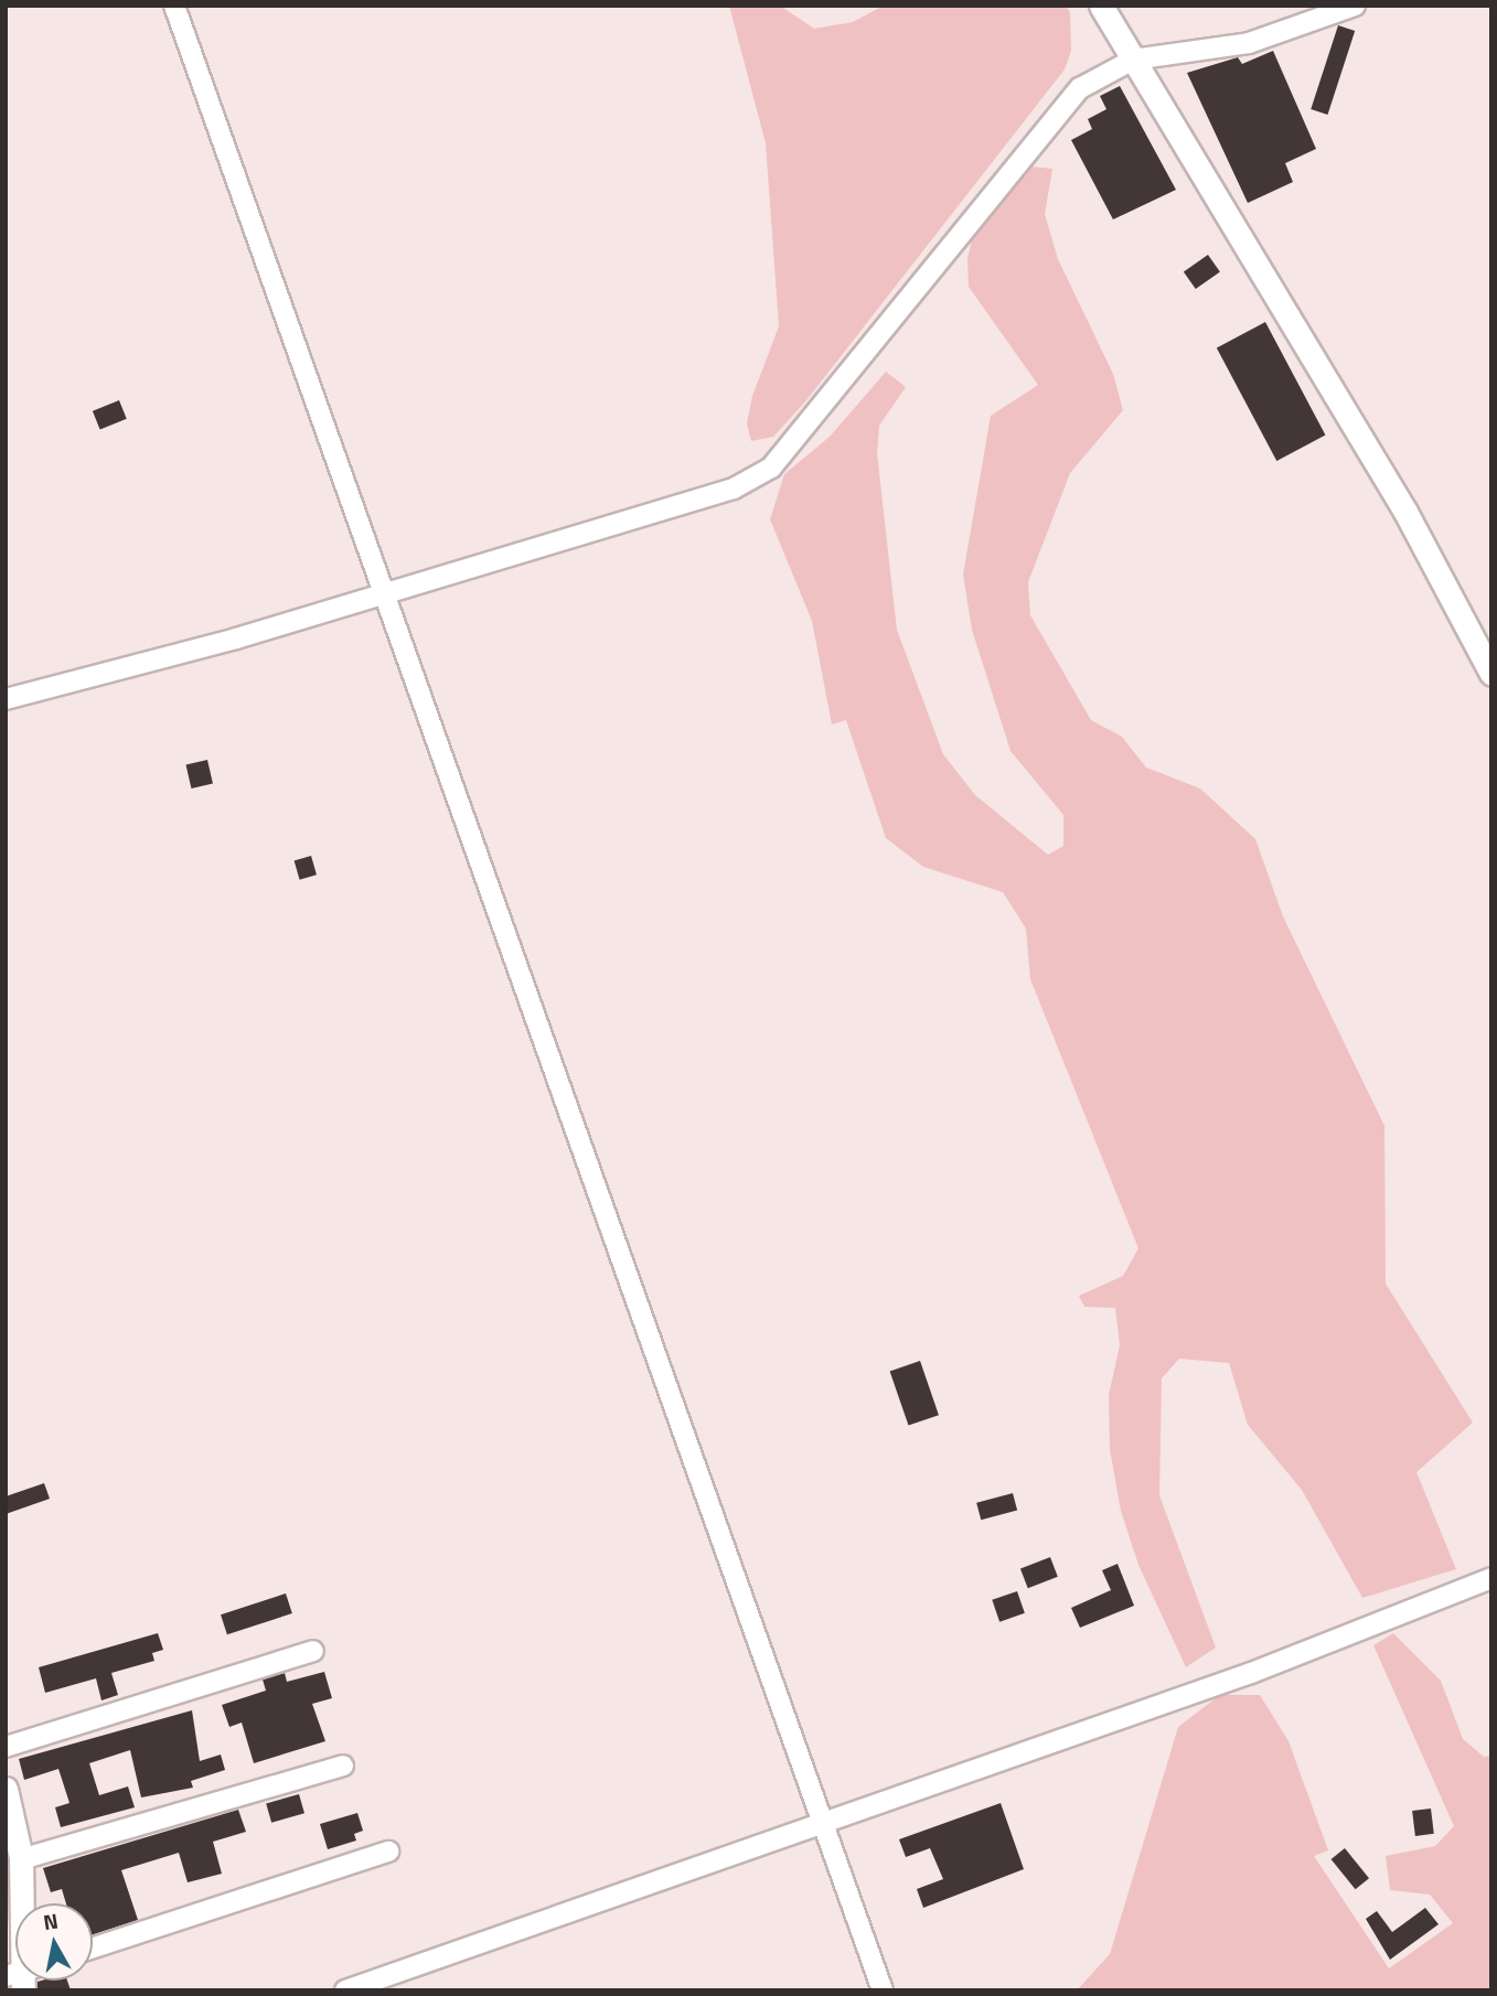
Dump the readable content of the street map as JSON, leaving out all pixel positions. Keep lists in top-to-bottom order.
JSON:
{
  "north": "top"
}
